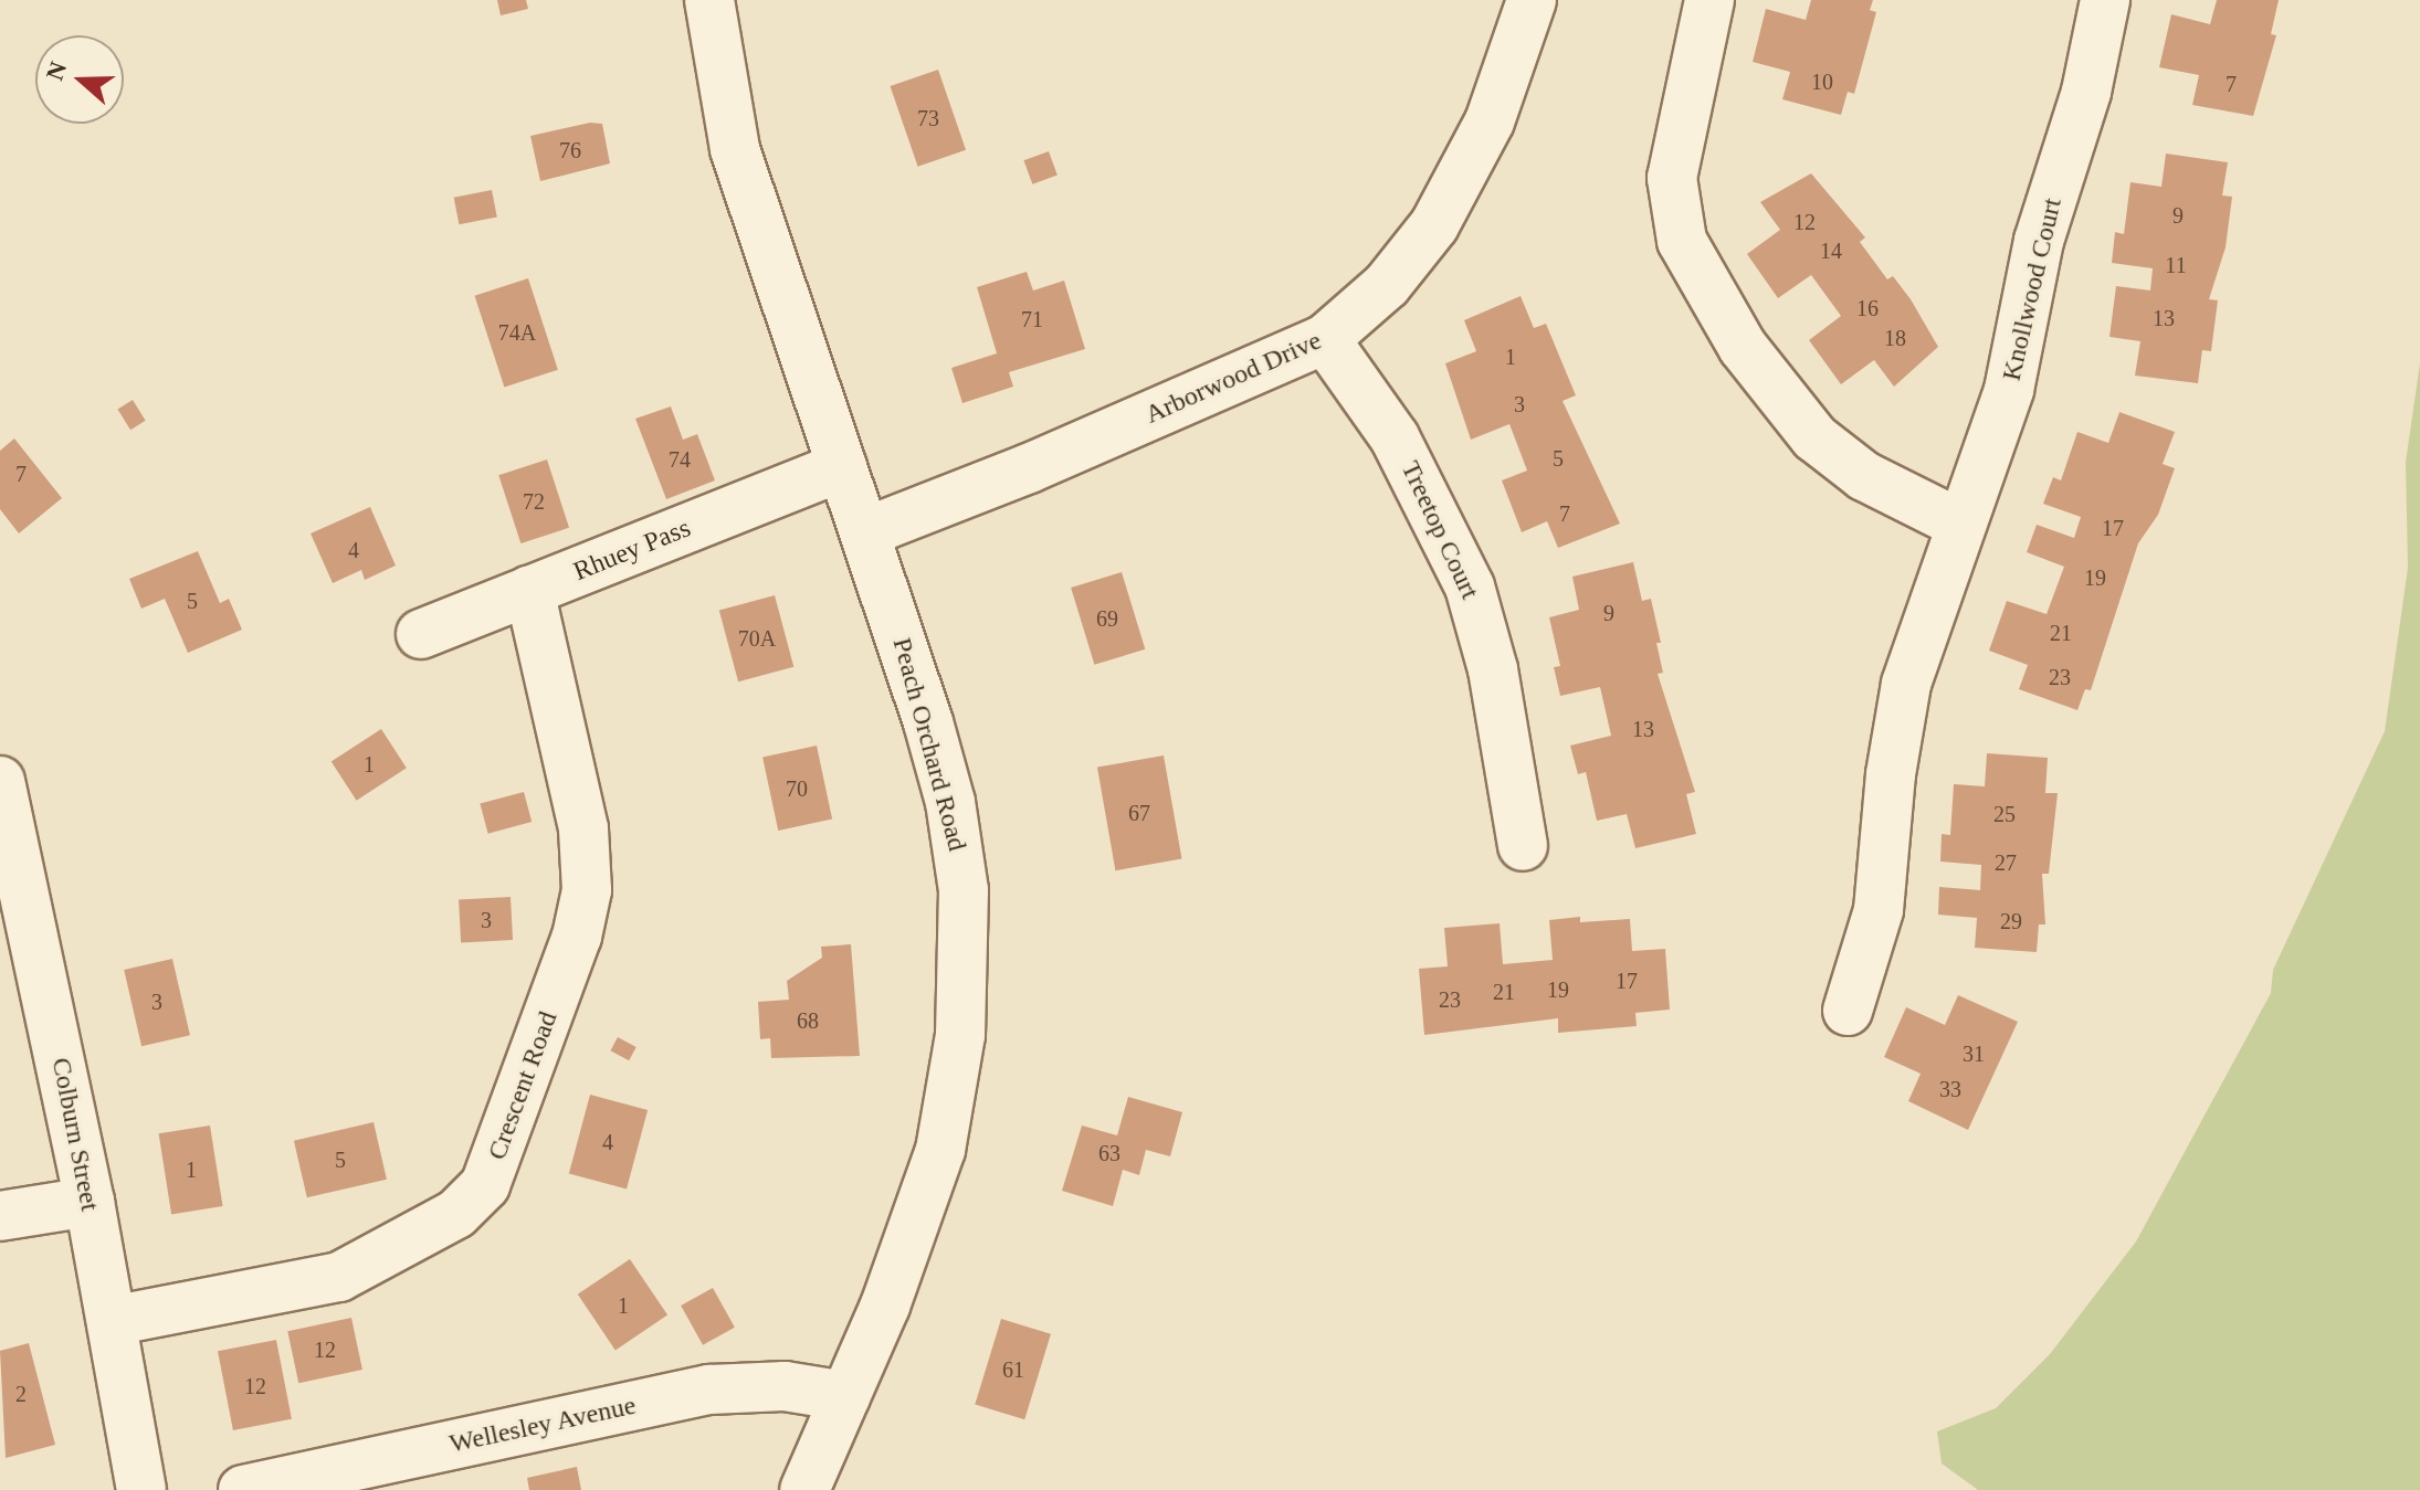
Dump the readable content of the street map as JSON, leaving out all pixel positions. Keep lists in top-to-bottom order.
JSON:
{
  "streets": {
    "street": [
      "Knollwood Court",
      "Arborwood Drive",
      "Treetop Court",
      "Rhuey Pass",
      "Peach Orchard Road",
      "Crescent Road",
      "Colburn Street",
      "Wellesley Avenue"
    ]
  },
  "crossings": [
    ["Arborwood Drive", "Treetop Court"],
    ["Arborwood Drive", "Peach Orchard Road"],
    ["Rhuey Pass", "Peach Orchard Road"],
    ["Rhuey Pass", "Crescent Road"],
    ["Peach Orchard Road", "Wellesley Avenue"],
    ["Crescent Road", "Colburn Street"]
  ],
  "house_numbers": [
    "10",
    "7",
    "73",
    "76",
    "9",
    "12",
    "14",
    "11",
    "16",
    "13",
    "71",
    "74A",
    "18",
    "1",
    "3",
    "5",
    "74",
    "7",
    "72",
    "7",
    "17",
    "4",
    "19",
    "5",
    "9",
    "69",
    "21",
    "70A",
    "23",
    "13",
    "1",
    "70",
    "67",
    "25",
    "27",
    "3",
    "29",
    "17",
    "19",
    "21",
    "23",
    "3",
    "68",
    "31",
    "33",
    "4",
    "63",
    "5",
    "1",
    "1",
    "12",
    "61",
    "12",
    "2"
  ],
  "north": "left"
}
